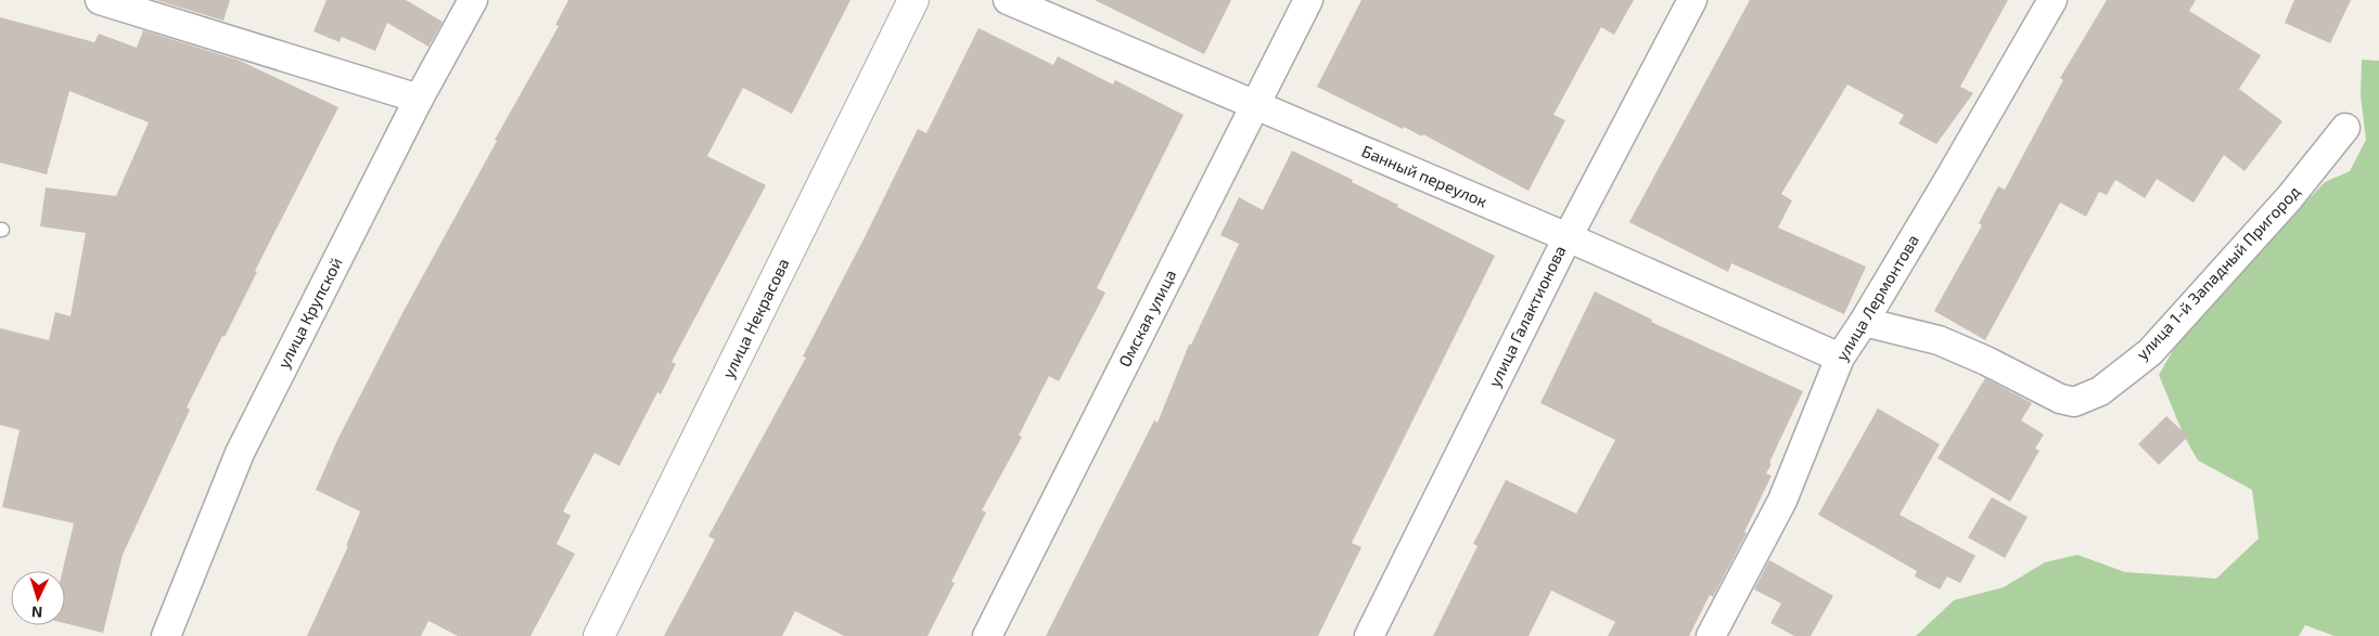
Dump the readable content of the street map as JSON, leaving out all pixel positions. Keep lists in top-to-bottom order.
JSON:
{
  "streets": {
    "street": [
      "Банный переулок",
      "улица 1-й Западный Пригород",
      "улица Лермонтова",
      "улица Крупской",
      "улица Галактионова",
      "улица Некрасова",
      "Омская улица"
    ]
  },
  "crossings": [
    ["Банный переулок", "улица Лермонтова"],
    ["Банный переулок", "улица Галактионова"],
    ["Банный переулок", "Омская улица"],
    ["улица 1-й Западный Пригород", "улица Лермонтова"]
  ],
  "north": "bottom"
}
